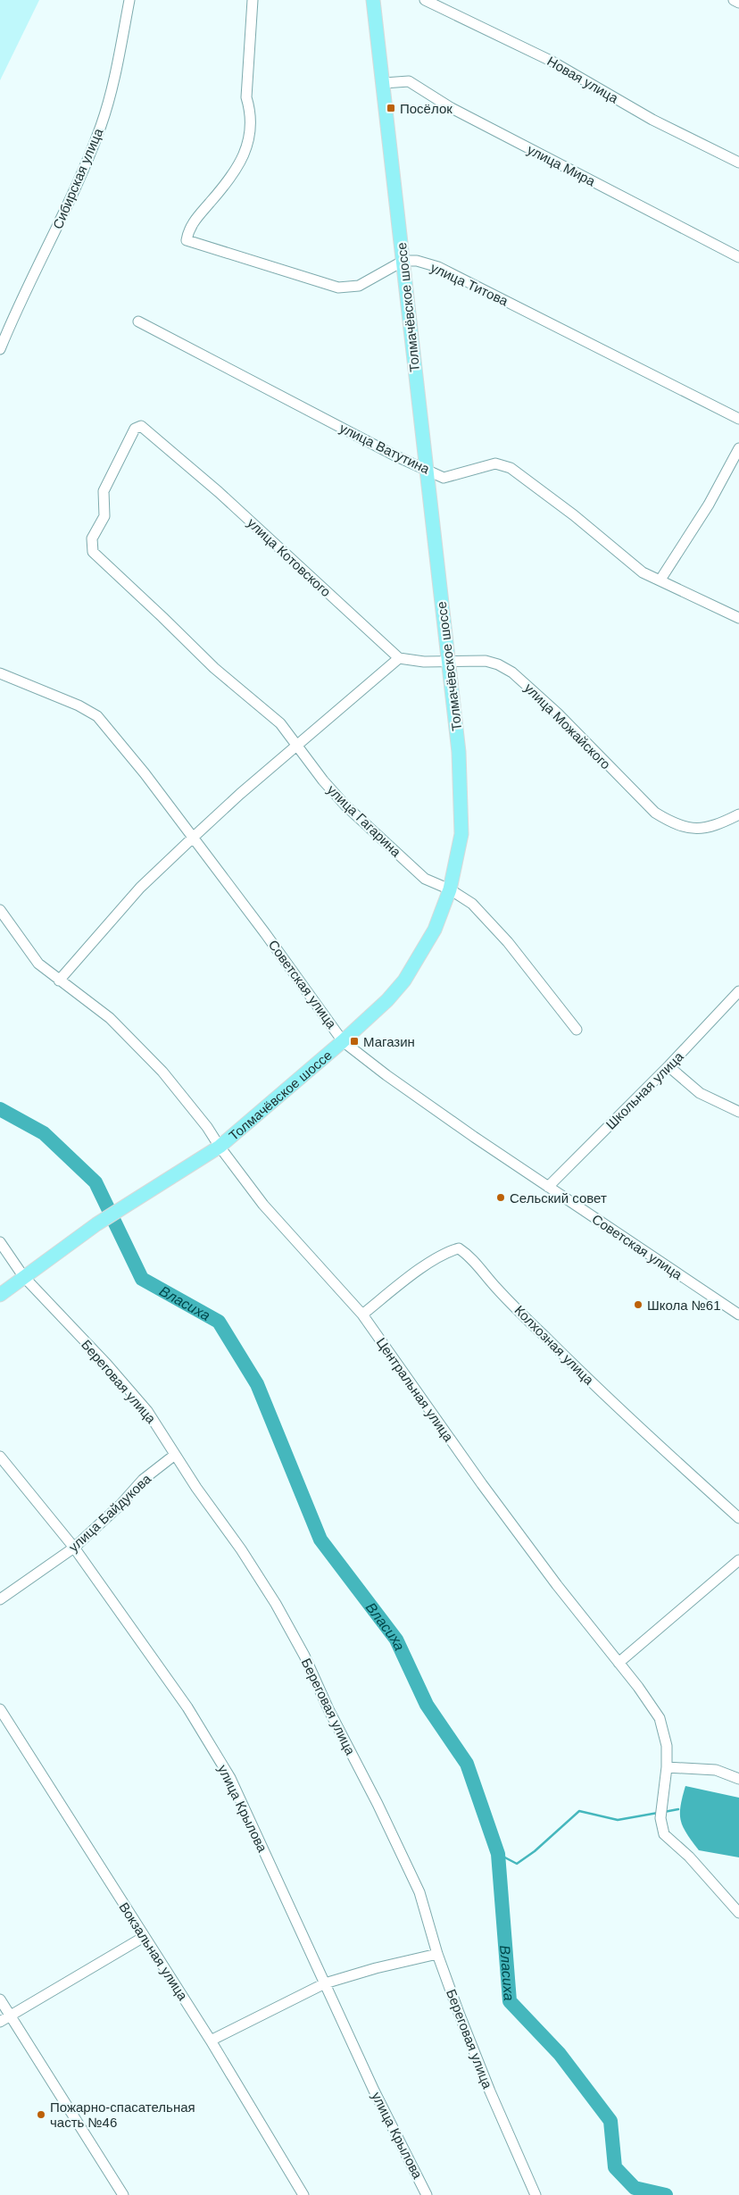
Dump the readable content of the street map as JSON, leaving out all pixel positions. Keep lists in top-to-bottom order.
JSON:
{
  "streets": {
    "main road": ["Толмачёвское шоссе"],
    "street": [
      "Новая улица",
      "улица Мира",
      "Сибирская улица",
      "улица Титова",
      "улица Ватутина",
      "улица Котовского",
      "улица Можайского",
      "улица Гагарина",
      "Советская улица",
      "Школьная улица",
      "Колхозная улица",
      "Береговая улица",
      "Центральная улица",
      "улица Байдукова",
      "улица Крылова",
      "Вокзальная улица"
    ]
  },
  "crossings": [
    ["улица Мира", "Толмачёвское шоссе"],
    ["улица Титова", "Толмачёвское шоссе"],
    ["Толмачёвское шоссе", "улица Ватутина"],
    ["Толмачёвское шоссе", "улица Можайского"],
    ["Толмачёвское шоссе", "улица Гагарина"],
    ["Толмачёвское шоссе", "Советская улица"],
    ["Толмачёвское шоссе", "Береговая улица"],
    ["Толмачёвское шоссе", "Центральная улица"],
    ["улица Котовского", "улица Гагарина"],
    ["Советская улица", "Школьная улица"],
    ["Колхозная улица", "Центральная улица"],
    ["Береговая улица", "улица Байдукова"],
    ["улица Байдукова", "улица Крылова"]
  ],
  "water": ["Власиха"],
  "places": {
    "transit": ["Посёлок", "Магазин"],
    "other": ["Сельский совет", "Школа №61", "Пожарно-спасательная часть №46"]
  }
}
